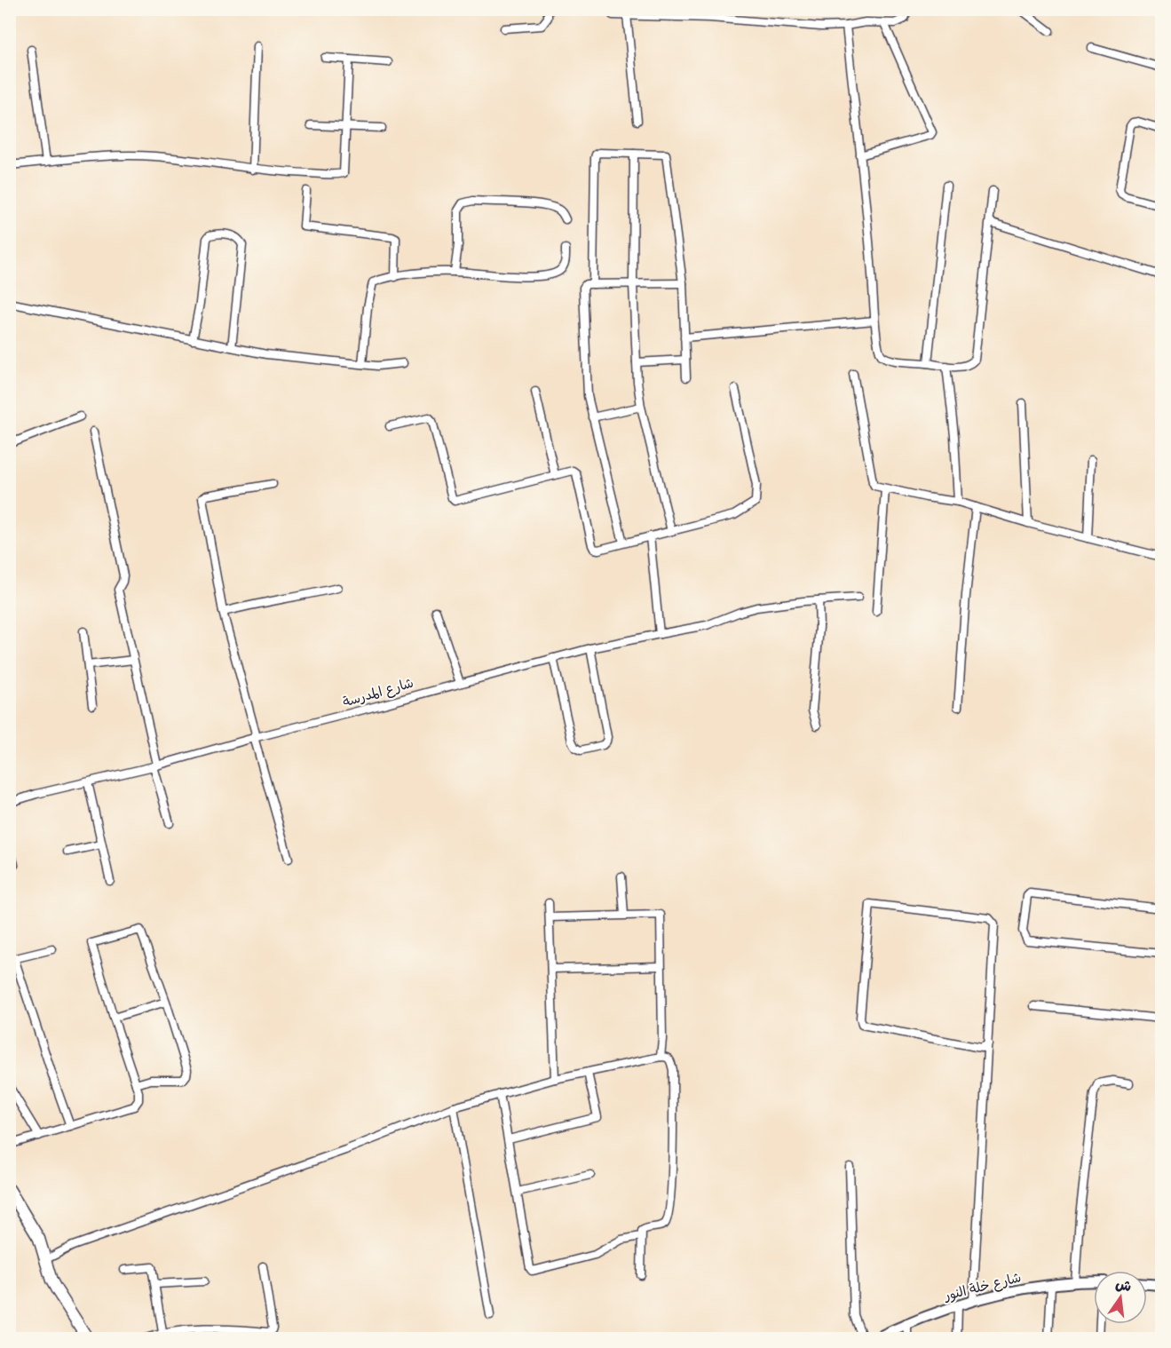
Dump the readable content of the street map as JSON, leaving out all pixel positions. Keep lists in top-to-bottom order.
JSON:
{
  "streets": {
    "street": ["شارع المدرسة", "شارع خلة النور"]
  },
  "north": "top"
}
